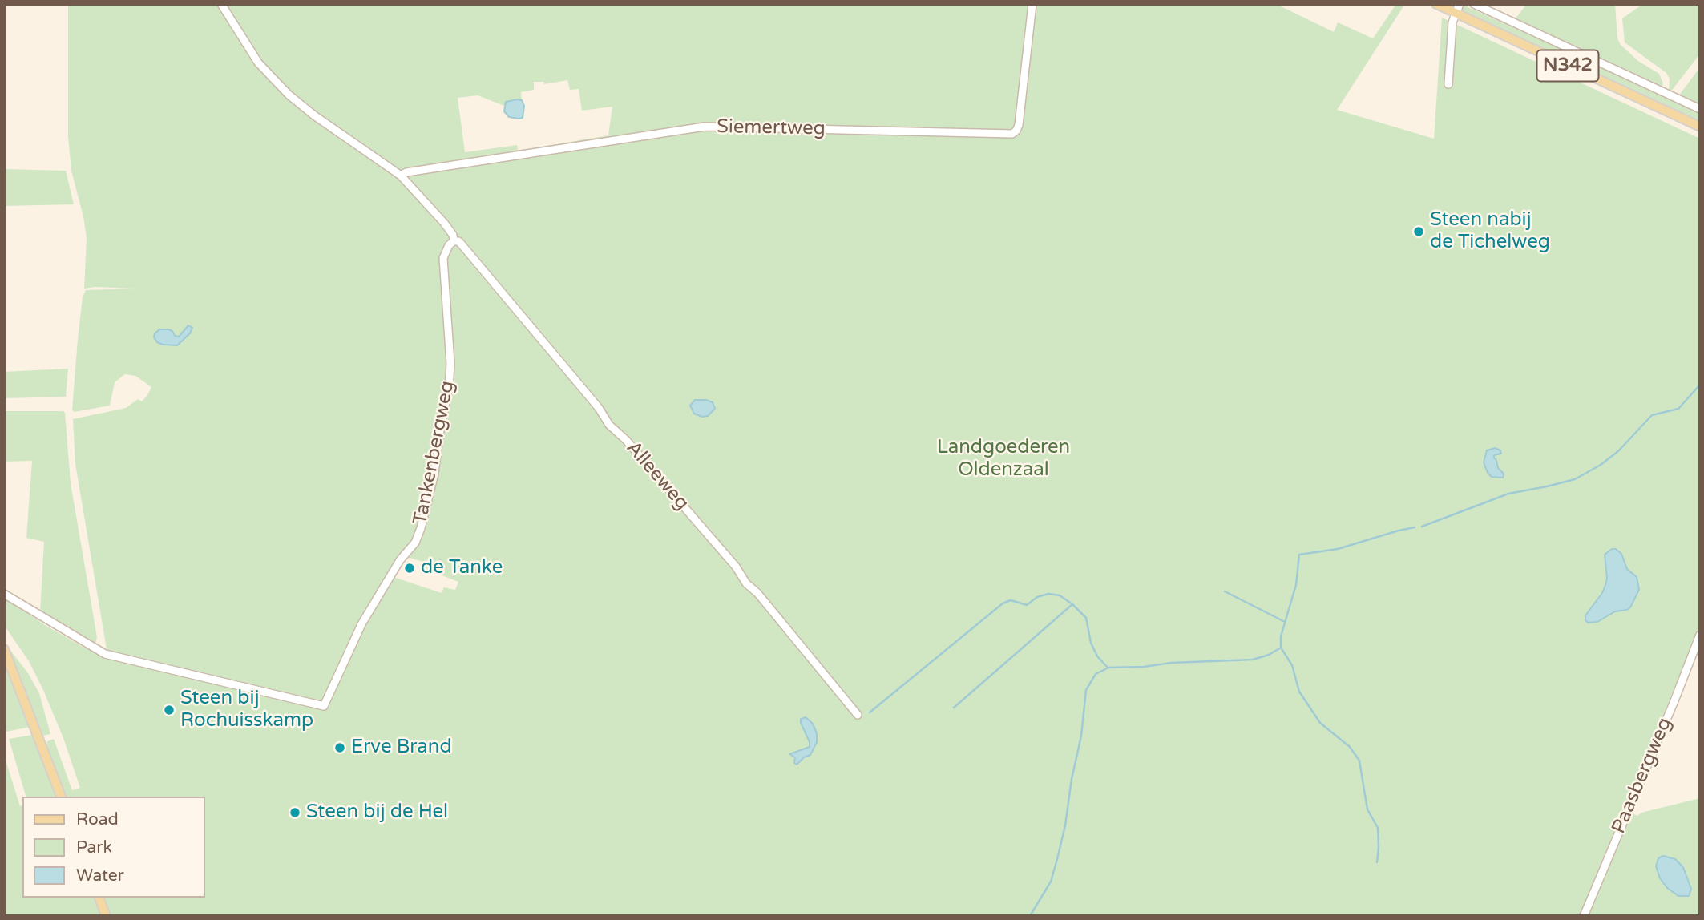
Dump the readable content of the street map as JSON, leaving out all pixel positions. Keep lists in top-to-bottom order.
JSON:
{
  "streets": {
    "main road": ["N342"],
    "street": [
      "Siemertweg",
      "Tankenbergweg",
      "Alleeweg",
      "Paasbergweg"
    ]
  },
  "crossings": [
    ["Tankenbergweg", "Alleeweg"]
  ],
  "parks": ["Landgoederen Oldenzaal"],
  "places": [
    "Steen nabij de Tichelweg",
    "de Tanke",
    "Steen bij Rochuisskamp",
    "Erve Brand",
    "Steen bij de Hel"
  ],
  "legend": ["Road", "Park", "Water"]
}
